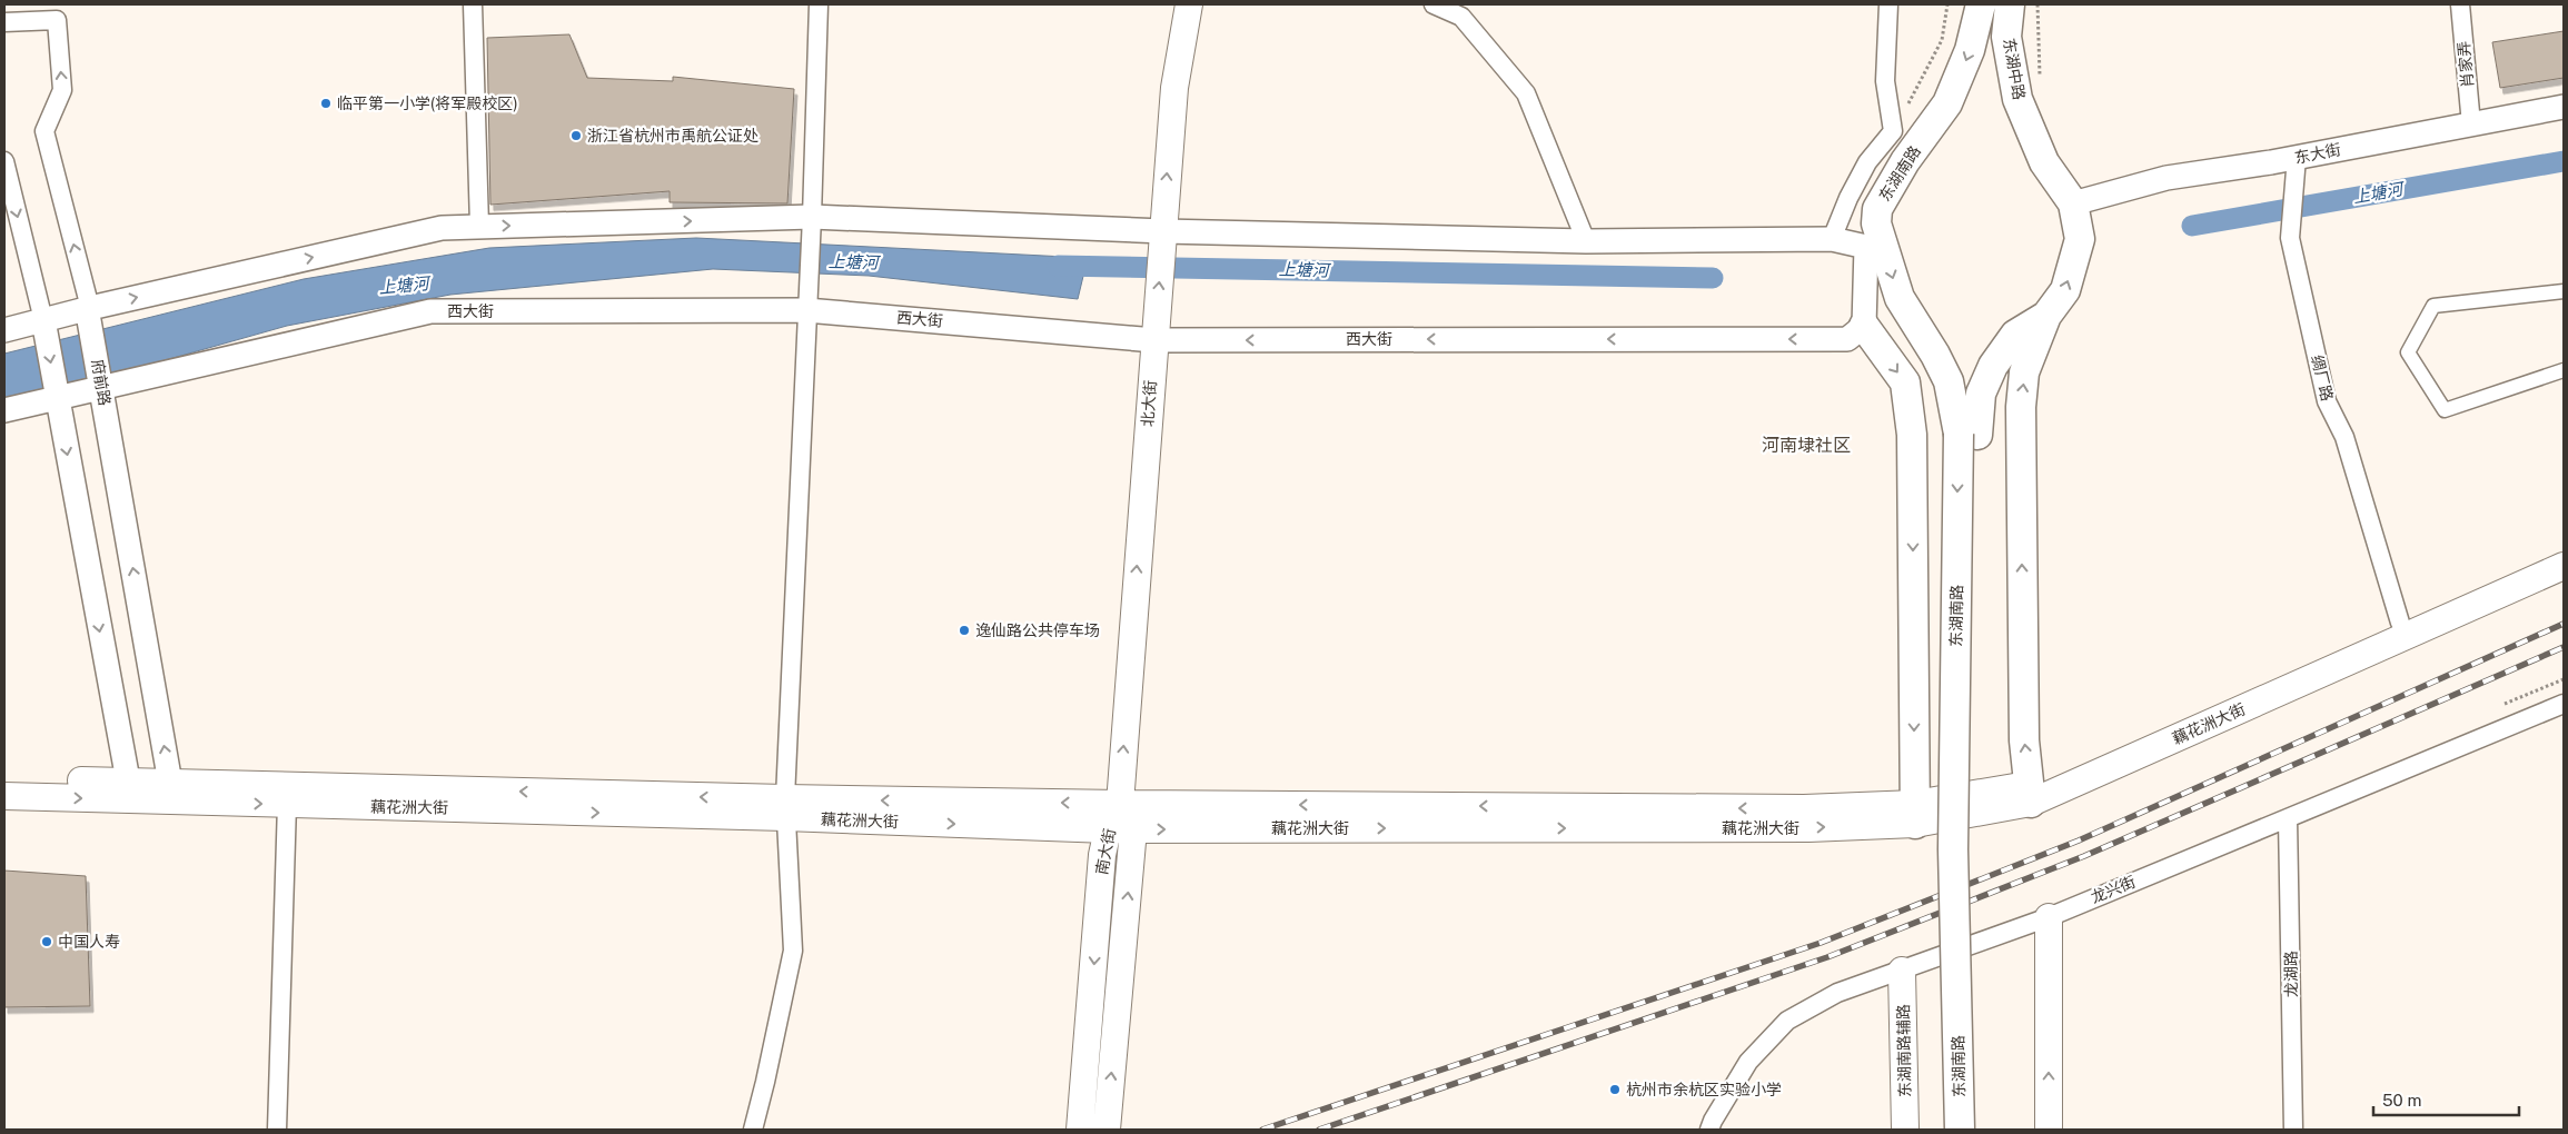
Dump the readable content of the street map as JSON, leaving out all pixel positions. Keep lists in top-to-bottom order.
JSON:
{
  "streets": {
    "main road": [
      "东湖中路",
      "东湖南路",
      "北大街",
      "藕花洲大街",
      "南大街",
      "东湖南路辅路"
    ],
    "street": [
      "肖家弄",
      "东大街",
      "西大街",
      "绸厂路",
      "府前路",
      "龙兴街",
      "龙湖路"
    ]
  },
  "crossings": [
    ["肖家弄", "东大街"],
    ["东湖中路", "东大街"],
    ["东大街", "绸厂路"],
    ["西大街", "府前路"],
    ["西大街", "北大街"],
    ["绸厂路", "藕花洲大街"],
    ["府前路", "藕花洲大街"],
    ["北大街", "藕花洲大街"],
    ["北大街", "南大街"],
    ["藕花洲大街", "南大街"],
    ["龙兴街", "龙湖路"],
    ["龙兴街", "东湖南路辅路"]
  ],
  "one_way": ["北大街"],
  "districts": ["河南埭社区"],
  "water": ["上塘河"],
  "places": [
    "临平第一小学(将军殿校区)",
    "浙江省杭州市禹航公证处",
    "逸仙路公共停车场",
    "中国人寿",
    "杭州市余杭区实验小学"
  ],
  "scale_bar": "50 m"
}
